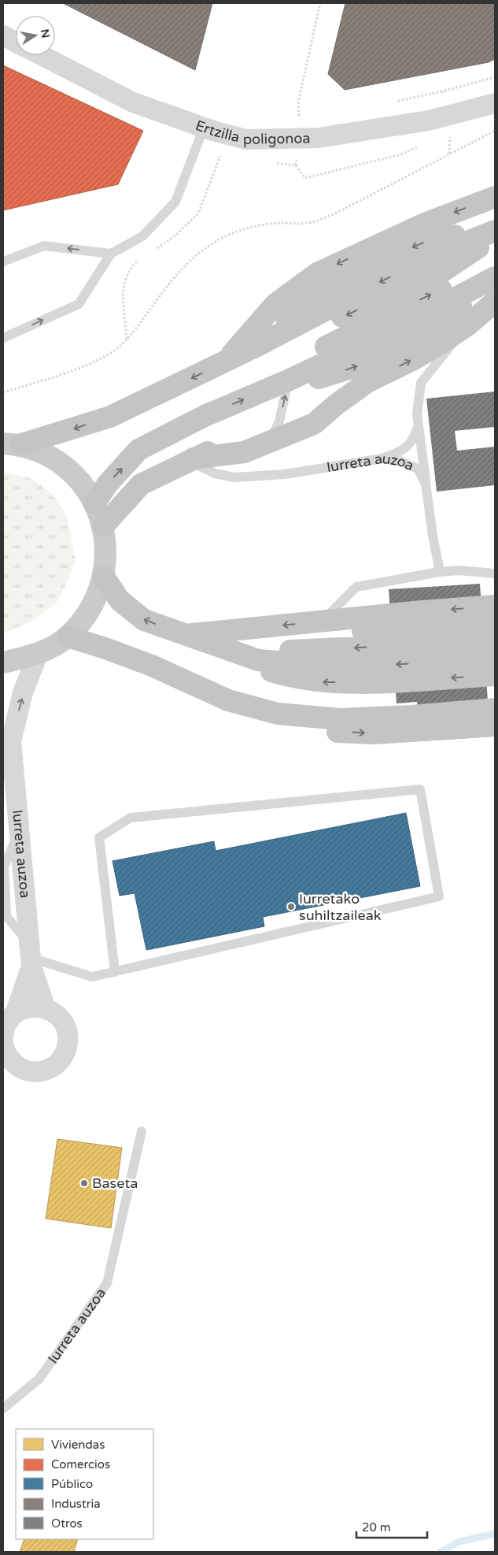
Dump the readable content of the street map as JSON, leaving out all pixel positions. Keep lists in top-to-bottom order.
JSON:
{
  "streets": {
    "street": ["Ertzilla poligonoa", "Iurreta auzoa"]
  },
  "places": ["Iurretako suhiltzaileak", "Baseta"],
  "legend": [
    "Viviendas",
    "Comercios",
    "Público",
    "Industria",
    "Otros"
  ],
  "scale_bar": "20 m",
  "north": "right"
}
